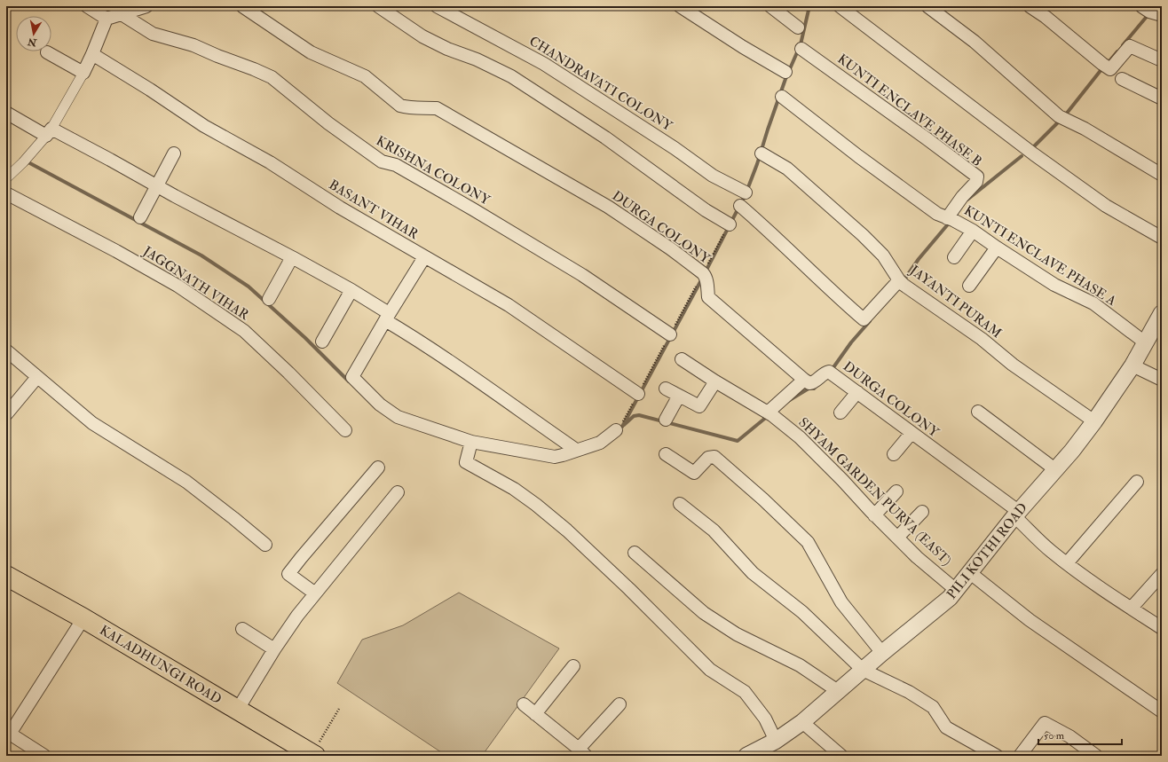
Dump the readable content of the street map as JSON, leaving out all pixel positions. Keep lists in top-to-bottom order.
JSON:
{
  "streets": {
    "main road": ["KALADHUNGI ROAD"],
    "street": [
      "CHANDRAVATI COLONY",
      "KUNTI ENCLAVE PHASE B",
      "KRISHNA COLONY",
      "BASANT VIHAR",
      "DURGA COLONY",
      "KUNTI ENCLAVE PHASE A",
      "JAGGNATH VIHAR",
      "JAYANTI PURAM",
      "SHYAM GARDEN PURVA (EAST)",
      "PILI KOTHI ROAD"
    ]
  },
  "crossings": [
    ["KUNTI ENCLAVE PHASE B", "KUNTI ENCLAVE PHASE A"],
    ["DURGA COLONY", "PILI KOTHI ROAD"],
    ["KUNTI ENCLAVE PHASE A", "PILI KOTHI ROAD"],
    ["JAYANTI PURAM", "PILI KOTHI ROAD"],
    ["SHYAM GARDEN PURVA (EAST)", "PILI KOTHI ROAD"]
  ],
  "scale_bar": "50 m",
  "north": "bottom"
}
